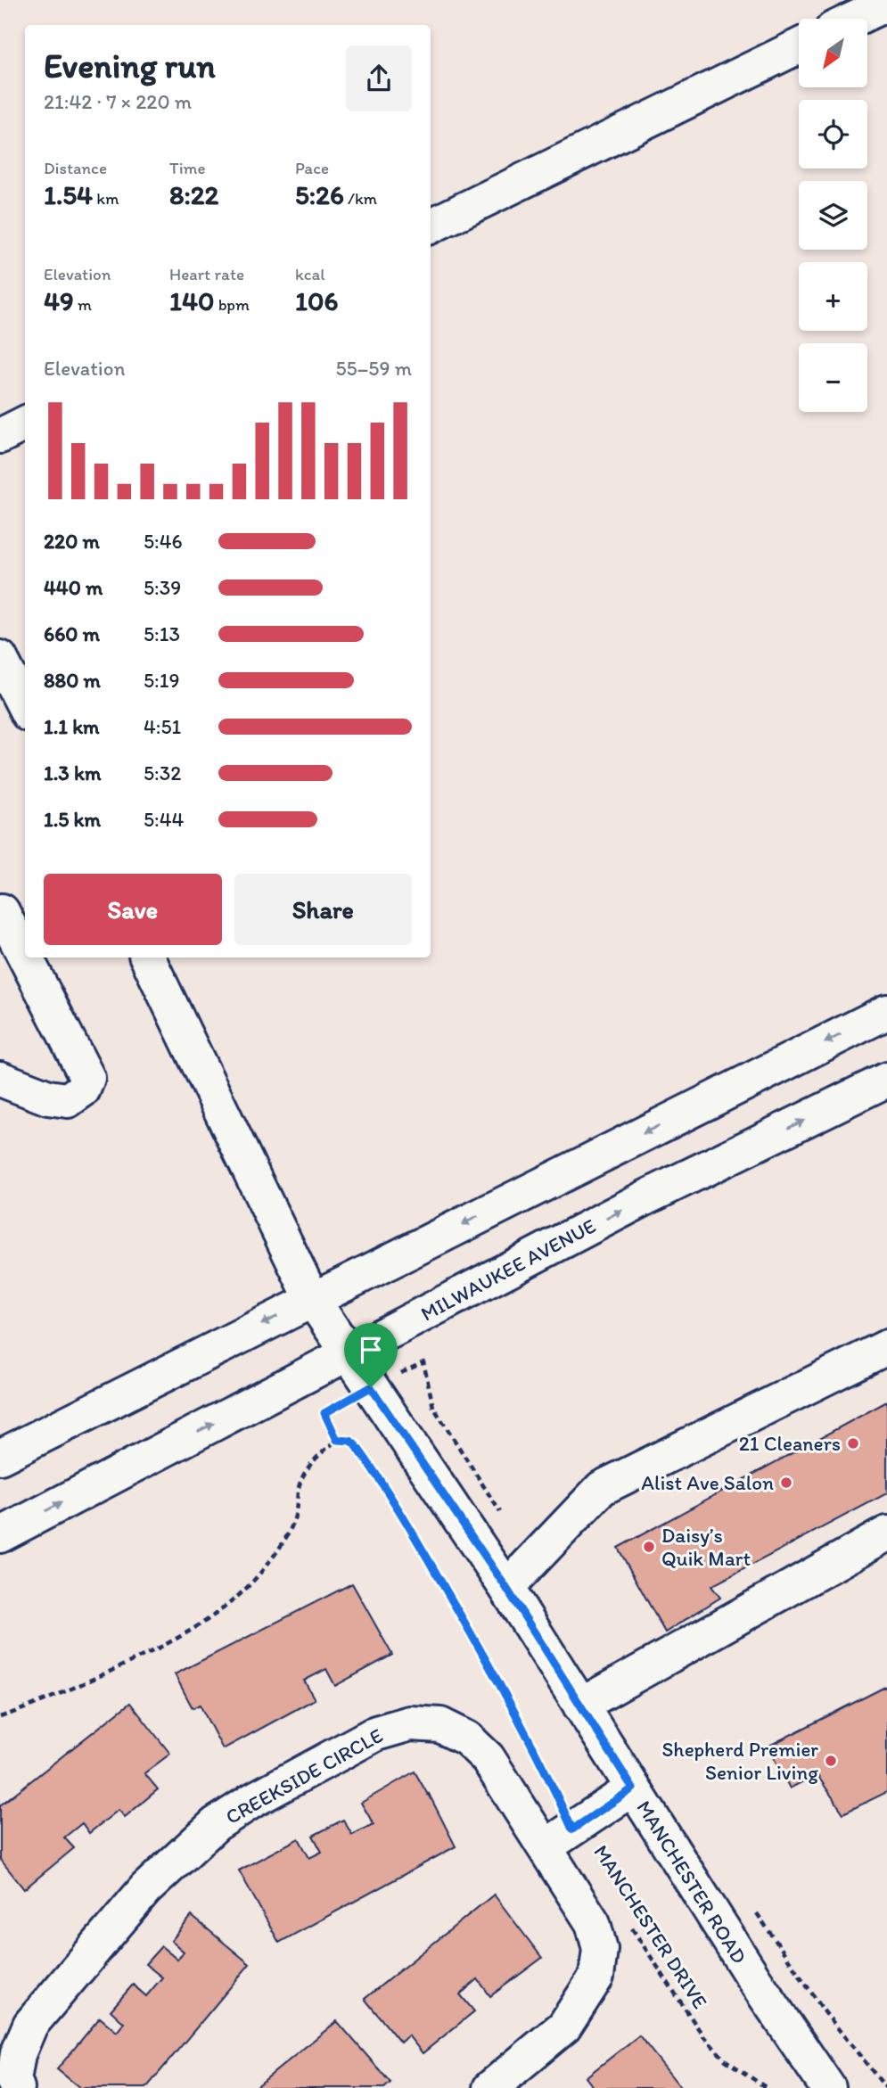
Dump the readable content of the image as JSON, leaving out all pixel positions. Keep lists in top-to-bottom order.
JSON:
{
  "streets": {
    "street": ["MILWAUKEE AVENUE", "CREEKSIDE CIRCLE", "MANCHESTER ROAD"],
    "path": ["MANCHESTER DRIVE"]
  },
  "crossings": [
    ["MILWAUKEE AVENUE", "MANCHESTER ROAD"],
    ["CREEKSIDE CIRCLE", "MANCHESTER DRIVE"]
  ],
  "places": [
    "21 Cleaners",
    "Alist Ave Salon",
    "Daisy’s Quik Mart",
    "Shepherd Premier Senior Living"
  ],
  "north": "bottom left",
  "page": {
    "map_buttons": ["+", "−"],
    "heading": ["Evening run", "21:42 · 7 × 220 m"],
    "stats": [
      ["Distance", "1.54 km"],
      ["Time", "8:22"],
      ["Pace", "5:26 /km"],
      ["Elevation", "49 m"],
      ["Heart rate", "140 bpm"],
      ["kcal", "106"]
    ],
    "chart": ["Elevation", "55–59 m"],
    "list": [
      {
        "name": "220 m",
        "note": "5:46"
      },
      {
        "name": "440 m",
        "note": "5:39"
      },
      {
        "name": "660 m",
        "note": "5:13"
      },
      {
        "name": "880 m",
        "note": "5:19"
      },
      {
        "name": "1.1 km",
        "note": "4:51"
      },
      {
        "name": "1.3 km",
        "note": "5:32"
      },
      {
        "name": "1.5 km",
        "note": "5:44"
      }
    ],
    "buttons": ["Save", "Share"]
  }
}
